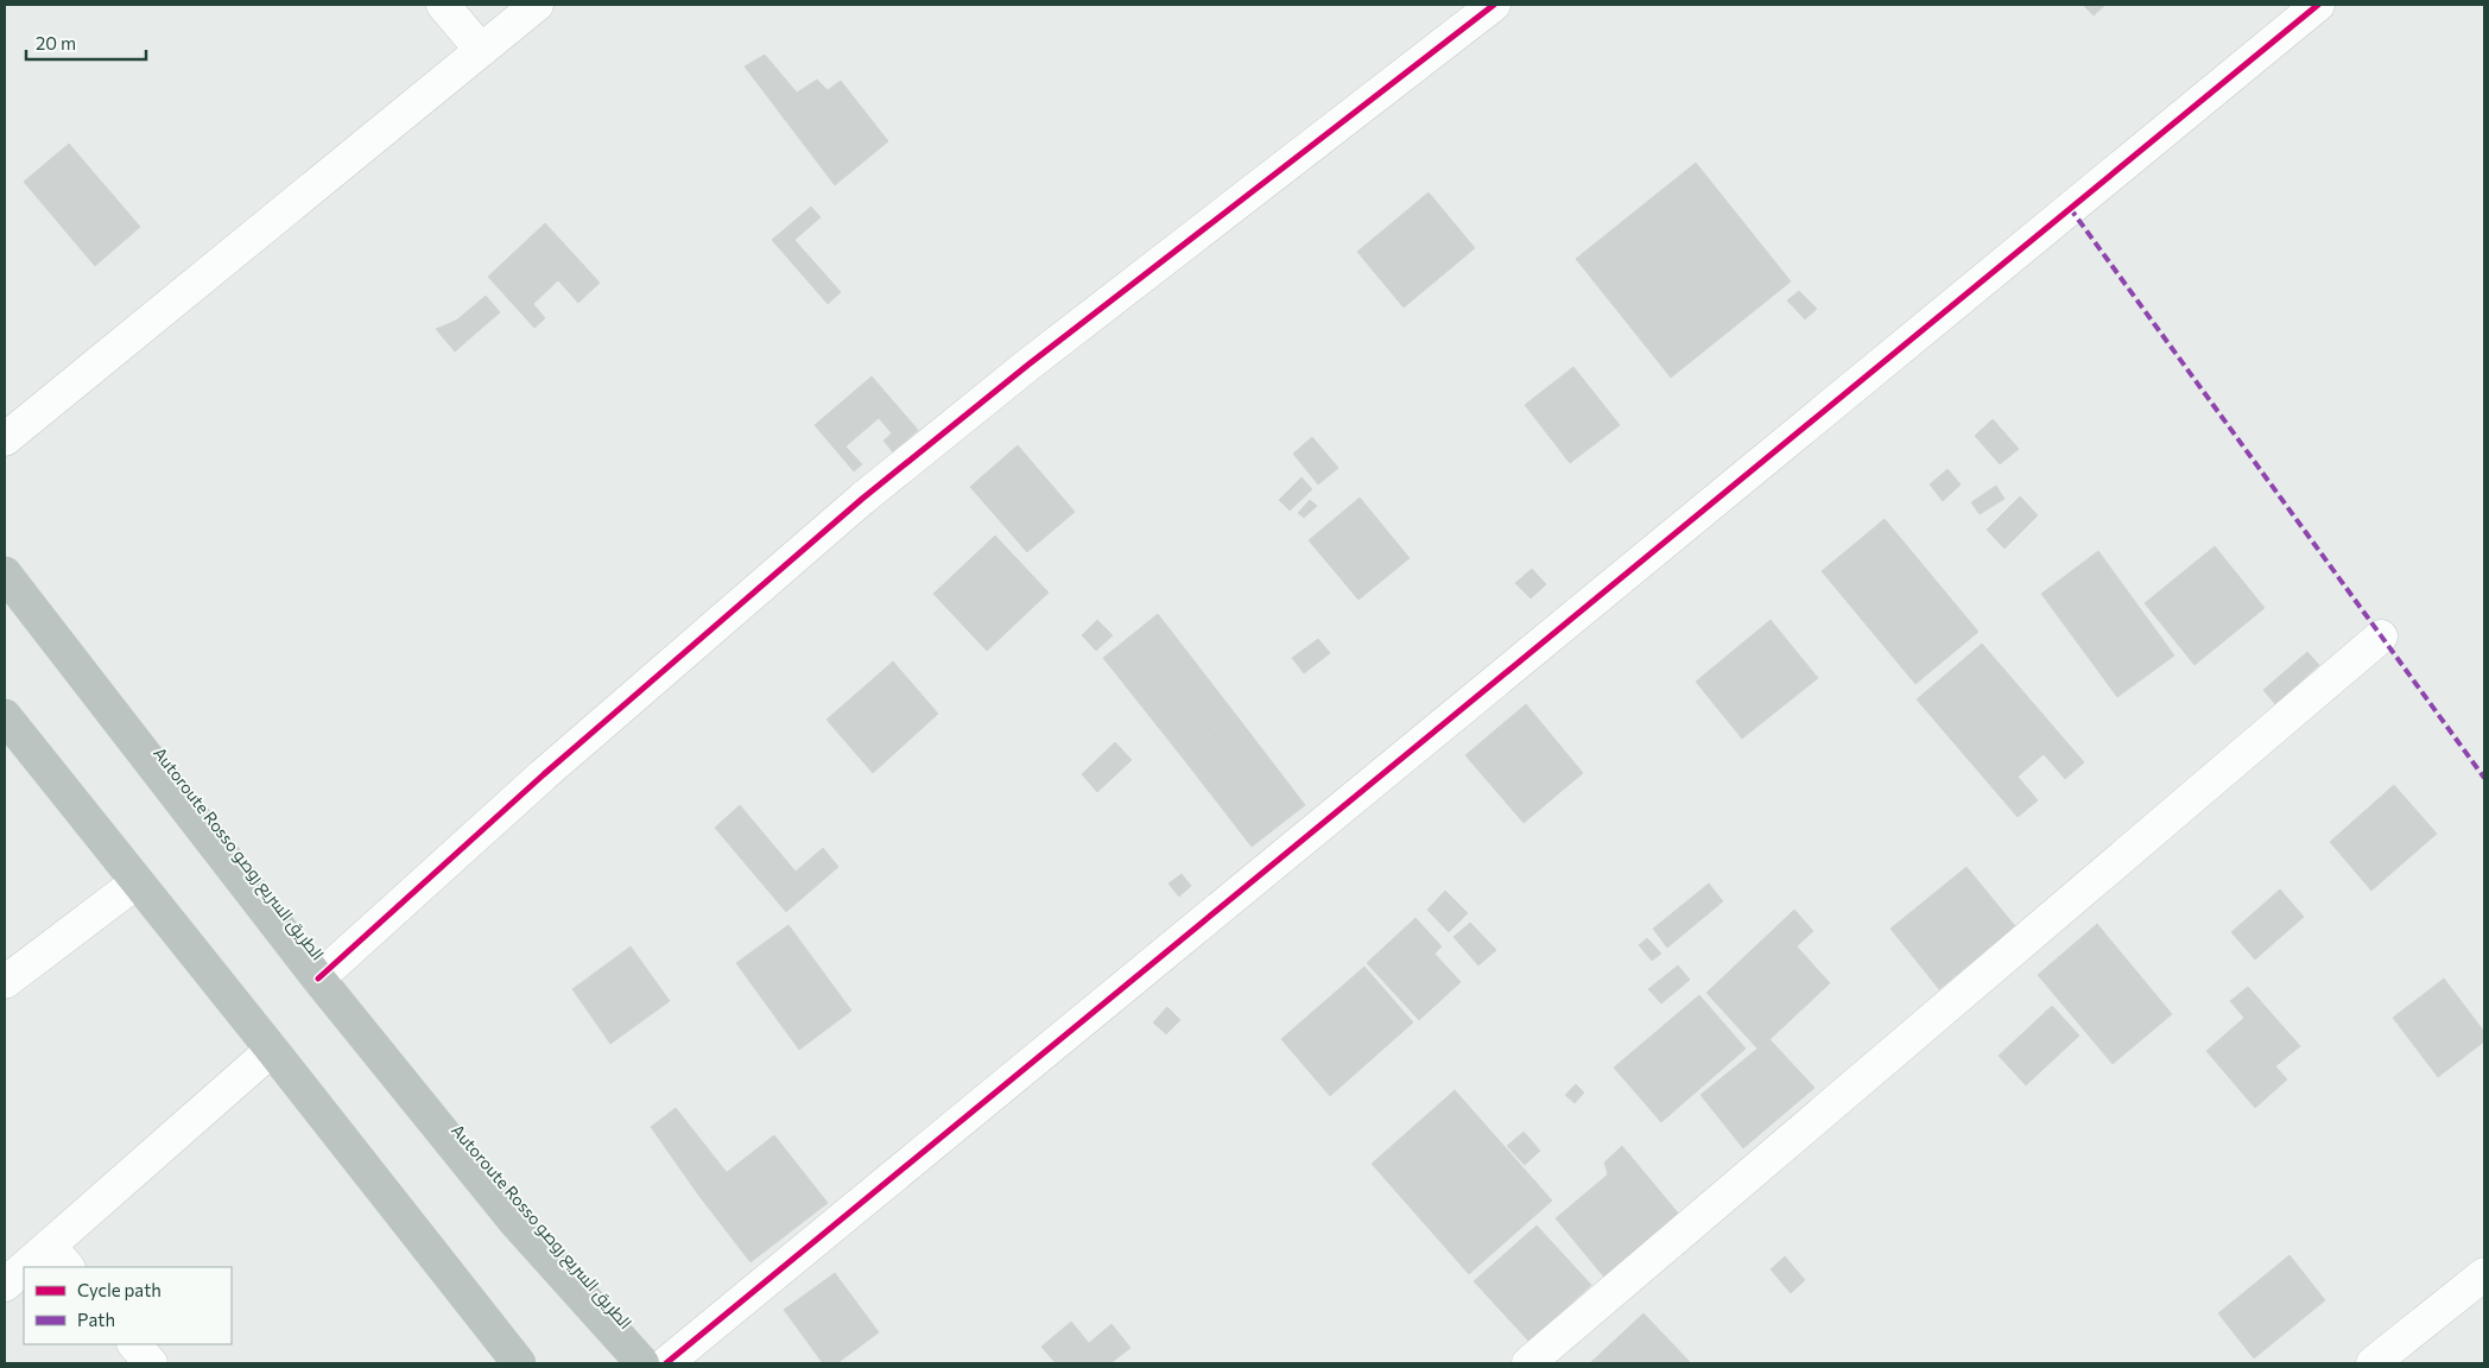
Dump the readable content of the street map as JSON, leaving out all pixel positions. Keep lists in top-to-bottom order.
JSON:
{
  "streets": {
    "highway": ["Autoroute Rosso الطريق السريع روصو"]
  },
  "legend": ["Cycle path", "Path"],
  "scale_bar": "20 m"
}
